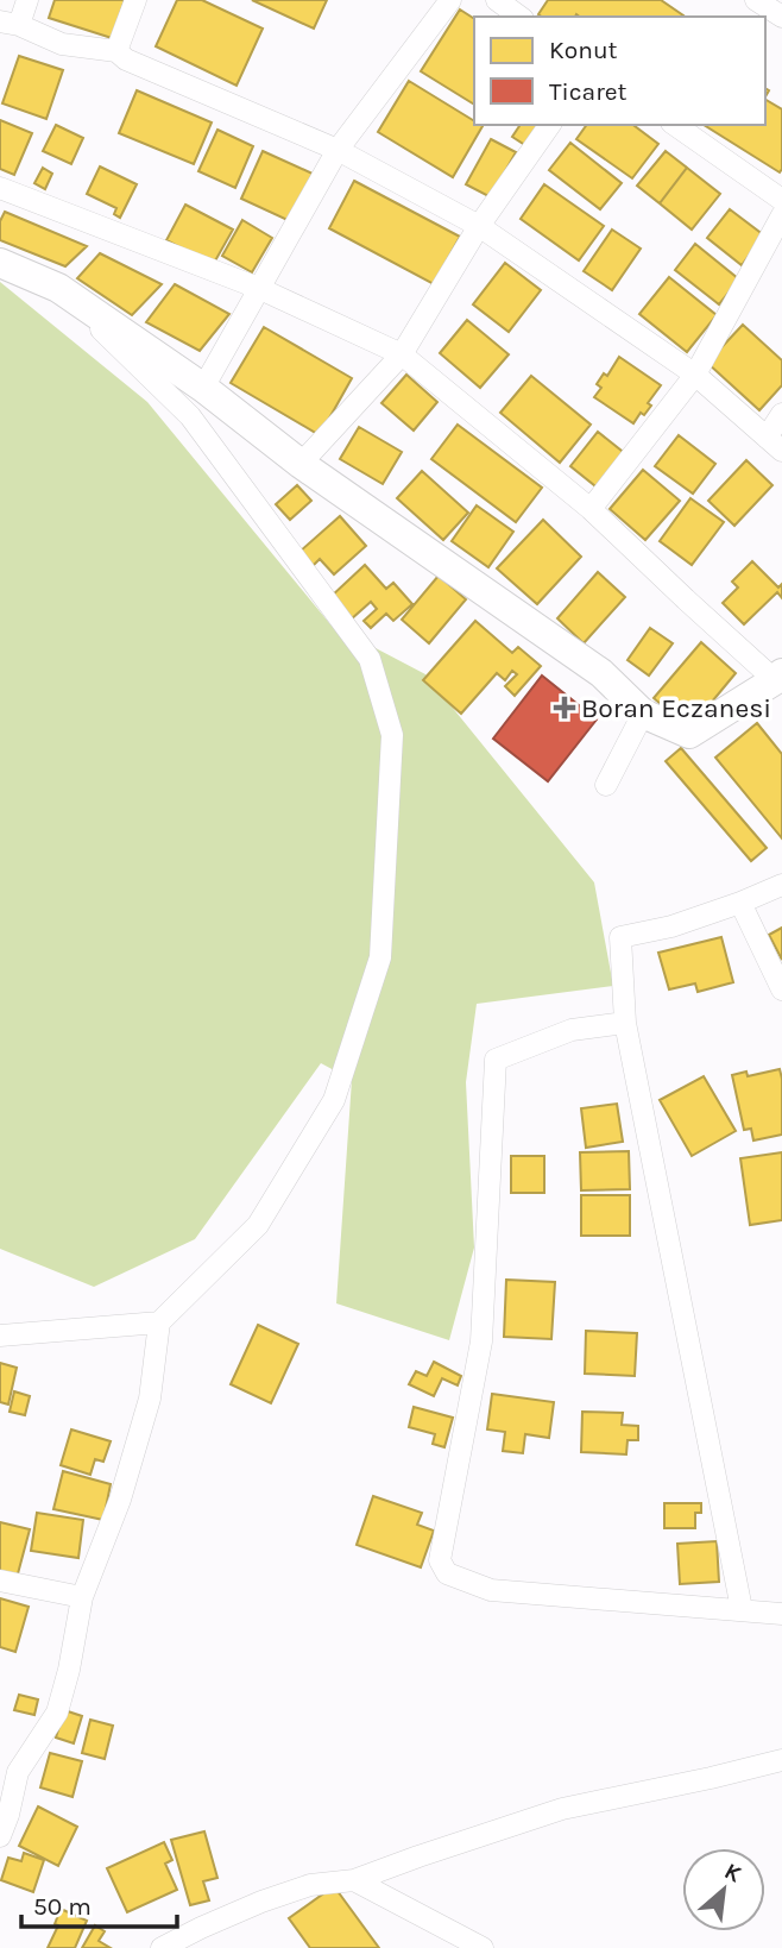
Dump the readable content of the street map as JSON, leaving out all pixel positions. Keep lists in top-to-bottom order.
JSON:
{
  "places": {
    "health": ["Boran Eczanesi"]
  },
  "legend": ["Konut", "Ticaret"],
  "scale_bar": "50 m",
  "north": "top right"
}
